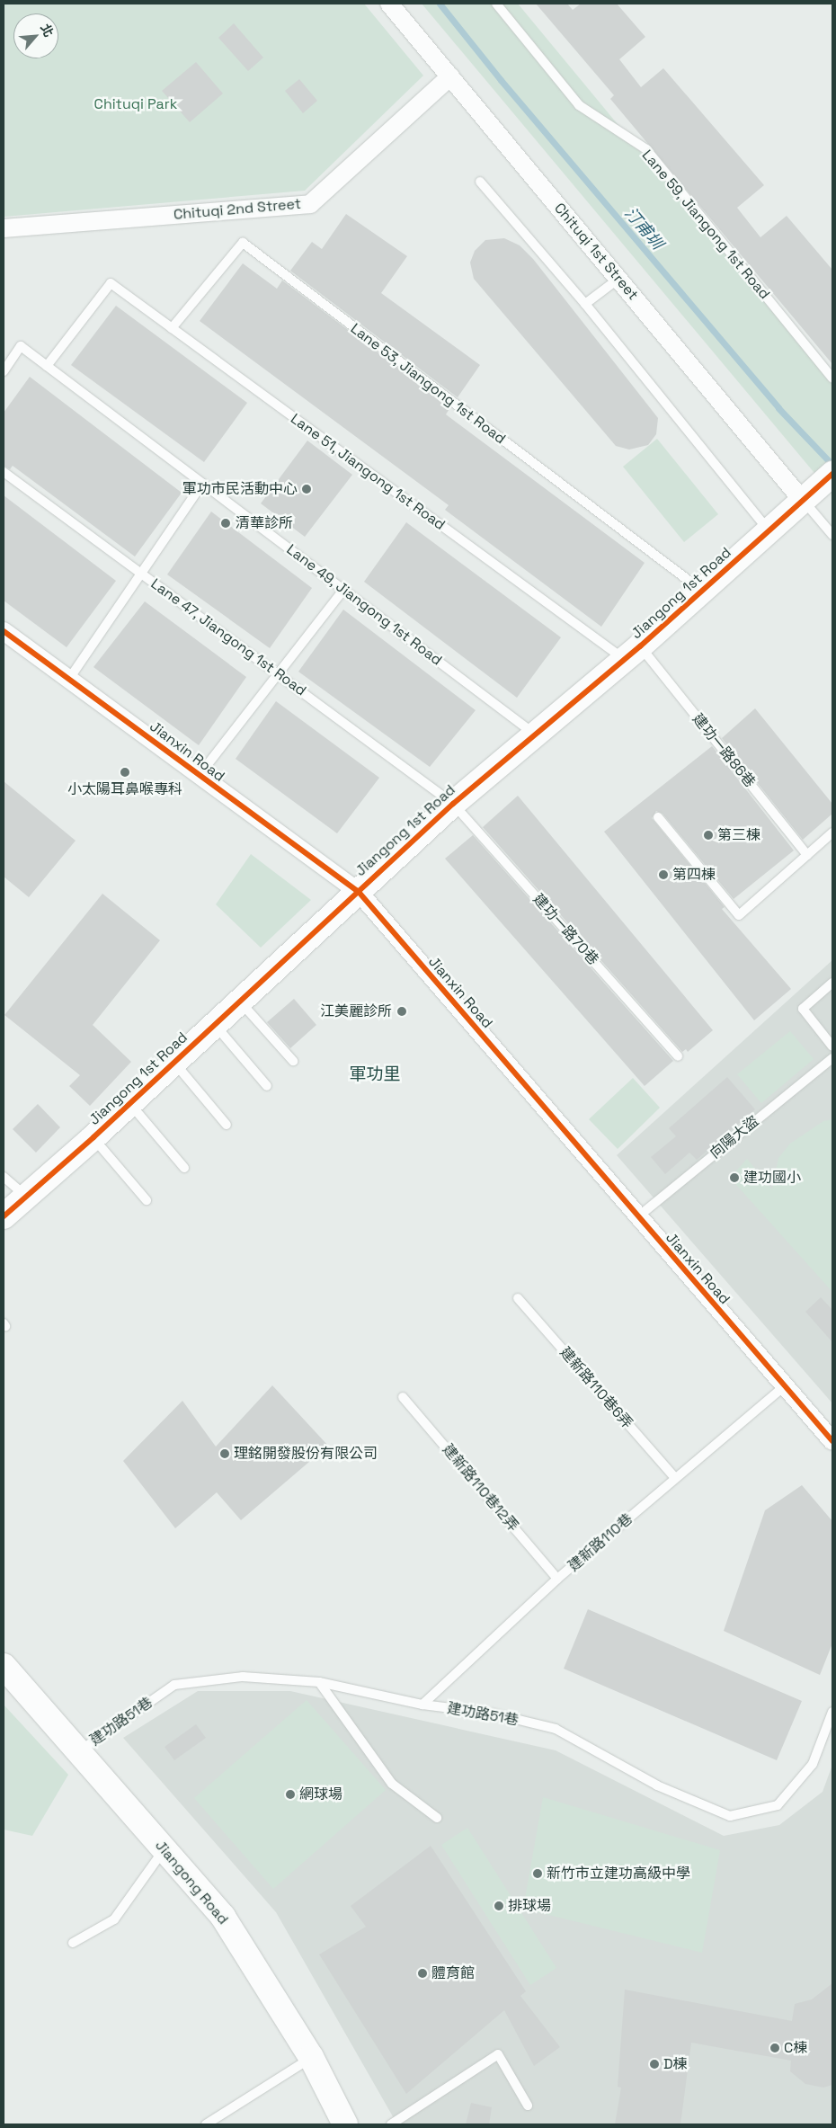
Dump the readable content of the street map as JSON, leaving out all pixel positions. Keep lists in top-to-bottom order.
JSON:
{
  "streets": {
    "street": [
      "Chituqi 2nd Street",
      "Chituqi 1st Street",
      "Jiangong 1st Road",
      "Jianxin Road",
      "Jiangong Road"
    ],
    "lane": [
      "Lane 59, Jiangong 1st Road",
      "Lane 53, Jiangong 1st Road",
      "Lane 51, Jiangong 1st Road",
      "Lane 49, Jiangong 1st Road",
      "Lane 47, Jiangong 1st Road",
      "建功一路86巷",
      "建功一路70巷",
      "向陽大盜",
      "建新路110巷6弄",
      "建新路110巷12弄",
      "建新路110巷",
      "建功路51巷"
    ]
  },
  "crossings": [
    ["Chituqi 2nd Street", "Chituqi 1st Street"],
    ["Chituqi 1st Street", "Jiangong 1st Road"],
    ["Lane 53, Jiangong 1st Road", "Lane 51, Jiangong 1st Road"],
    ["Lane 53, Jiangong 1st Road", "Jiangong 1st Road"],
    ["Lane 51, Jiangong 1st Road", "Jiangong 1st Road"],
    ["Lane 51, Jiangong 1st Road", "Lane 49, Jiangong 1st Road"],
    ["Lane 51, Jiangong 1st Road", "建功一路86巷"],
    ["Jiangong 1st Road", "Lane 49, Jiangong 1st Road"],
    ["Jiangong 1st Road", "Lane 47, Jiangong 1st Road"],
    ["Jiangong 1st Road", "建功一路86巷"],
    ["Jiangong 1st Road", "Jianxin Road"],
    ["Jiangong 1st Road", "建功一路70巷"],
    ["Lane 47, Jiangong 1st Road", "建功一路70巷"],
    ["Jianxin Road", "向陽大盜"],
    ["Jianxin Road", "建新路110巷"],
    ["建新路110巷6弄", "建新路110巷"],
    ["建新路110巷12弄", "建新路110巷"],
    ["建新路110巷", "建功路51巷"],
    ["建功路51巷", "Jiangong Road"]
  ],
  "districts": ["軍功里"],
  "water": ["汀甫圳"],
  "parks": ["Chituqi Park"],
  "places": [
    "軍功市民活動中心",
    "清華診所",
    "小太陽耳鼻喉專科",
    "第三棟",
    "第四棟",
    "江美麗診所",
    "建功國小",
    "理銘開發股份有限公司",
    "網球場",
    "新竹市立建功高級中學",
    "排球場",
    "體育館",
    "C棟",
    "D棟"
  ],
  "north": "top right"
}
